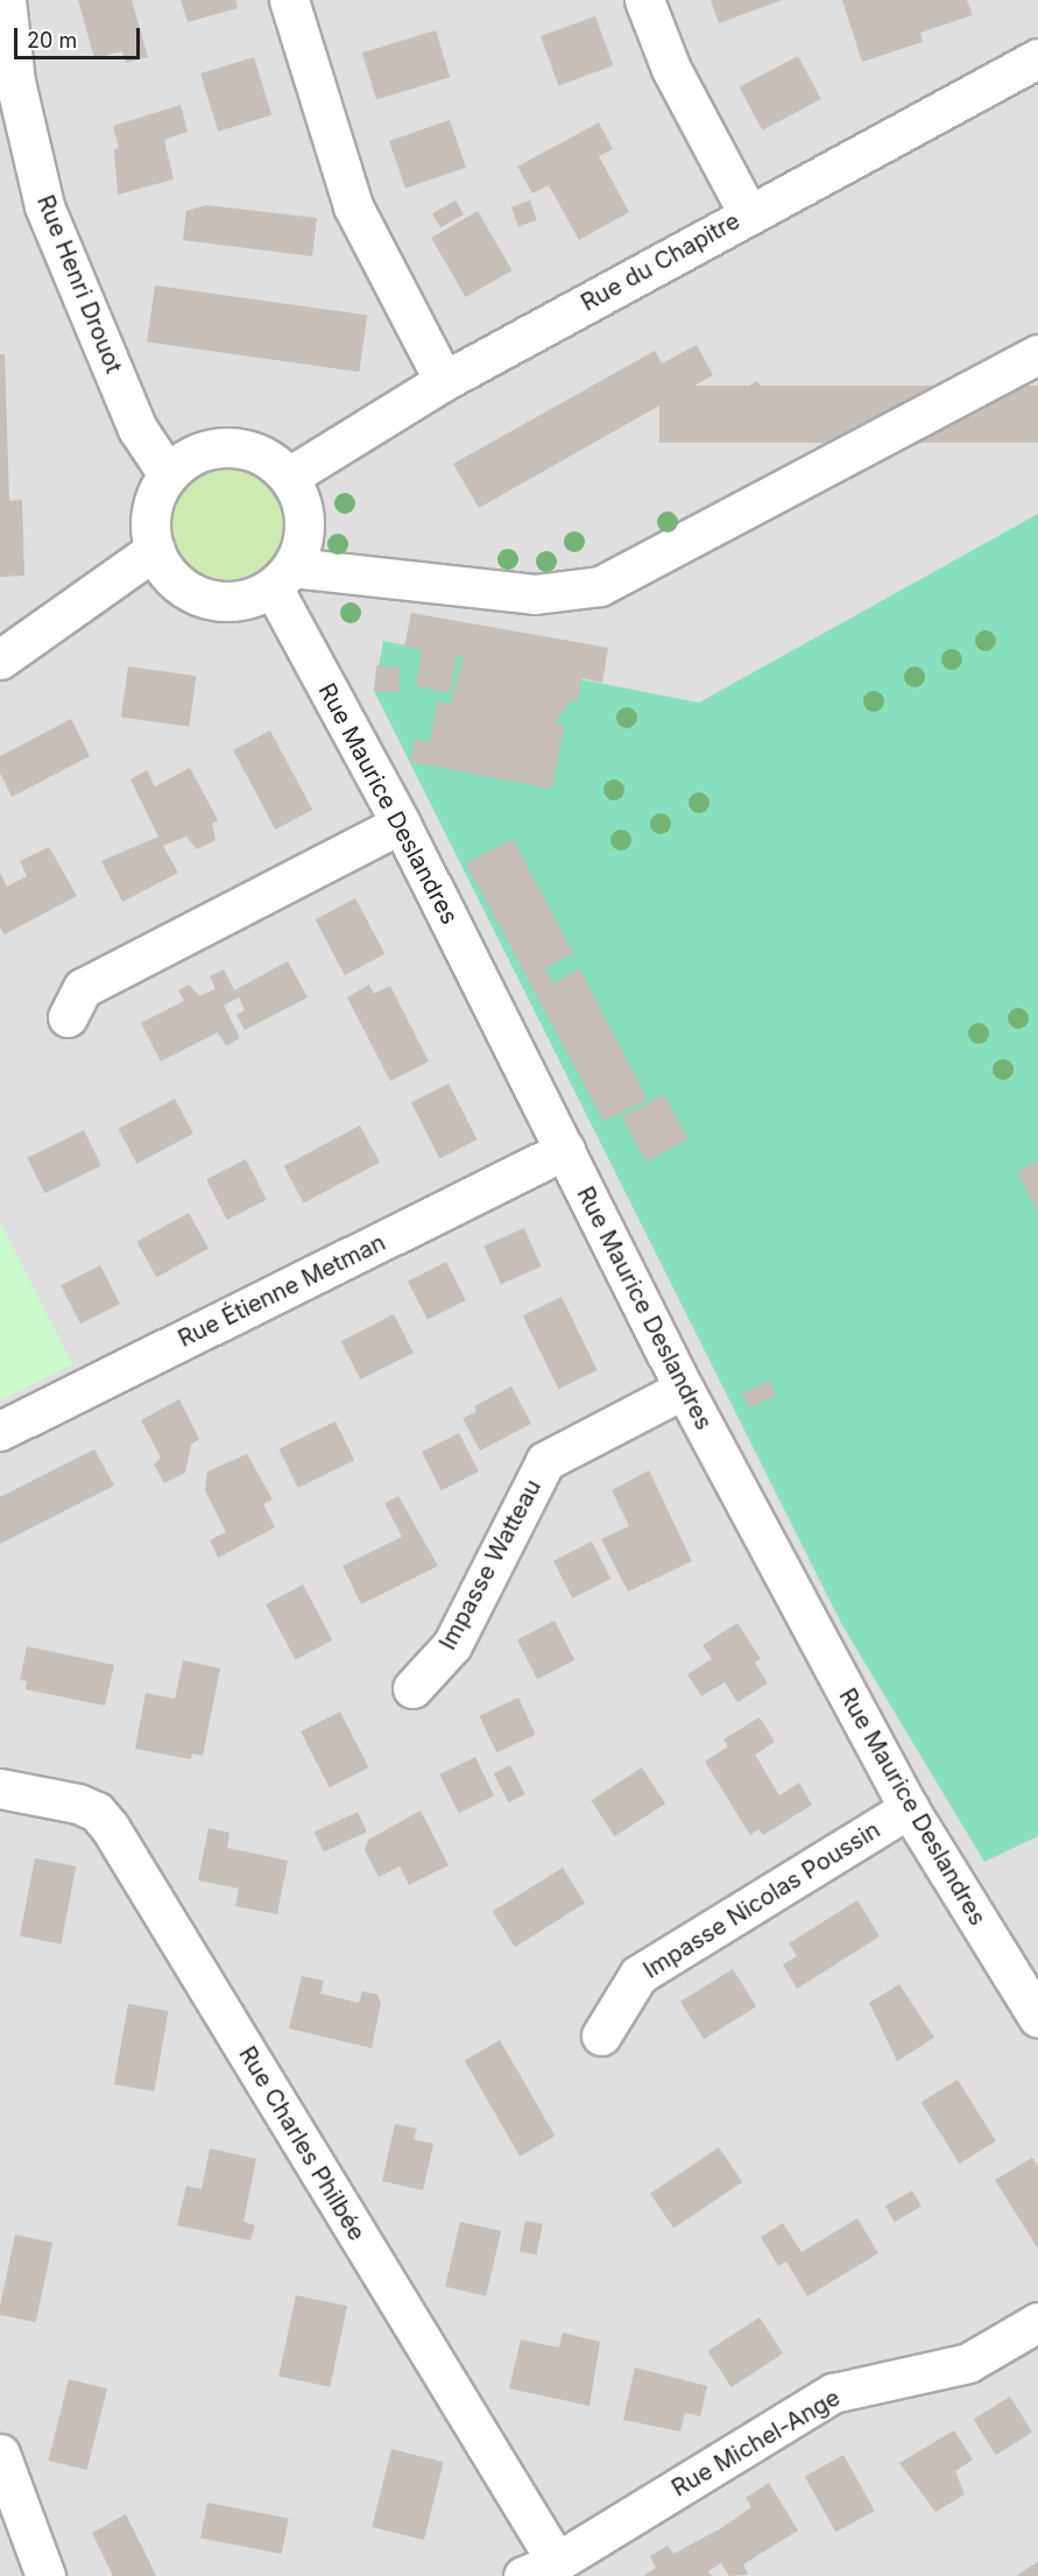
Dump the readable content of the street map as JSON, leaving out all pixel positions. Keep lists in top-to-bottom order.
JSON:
{
  "streets": {
    "street": [
      "Rue du Chapitre",
      "Rue Henri Drouot",
      "Rue Maurice Deslandres",
      "Rue Étienne Metman",
      "Impasse Watteau",
      "Impasse Nicolas Poussin",
      "Rue Charles Philbée",
      "Rue Michel-Ange"
    ]
  },
  "crossings": [
    ["Rue du Chapitre", "Rue Henri Drouot"],
    ["Rue du Chapitre", "Rue Maurice Deslandres"],
    ["Rue Henri Drouot", "Rue Maurice Deslandres"],
    ["Rue Maurice Deslandres", "Rue Étienne Metman"],
    ["Rue Maurice Deslandres", "Impasse Watteau"],
    ["Rue Maurice Deslandres", "Impasse Nicolas Poussin"],
    ["Rue Charles Philbée", "Rue Michel-Ange"]
  ],
  "scale_bar": "20 m"
}
